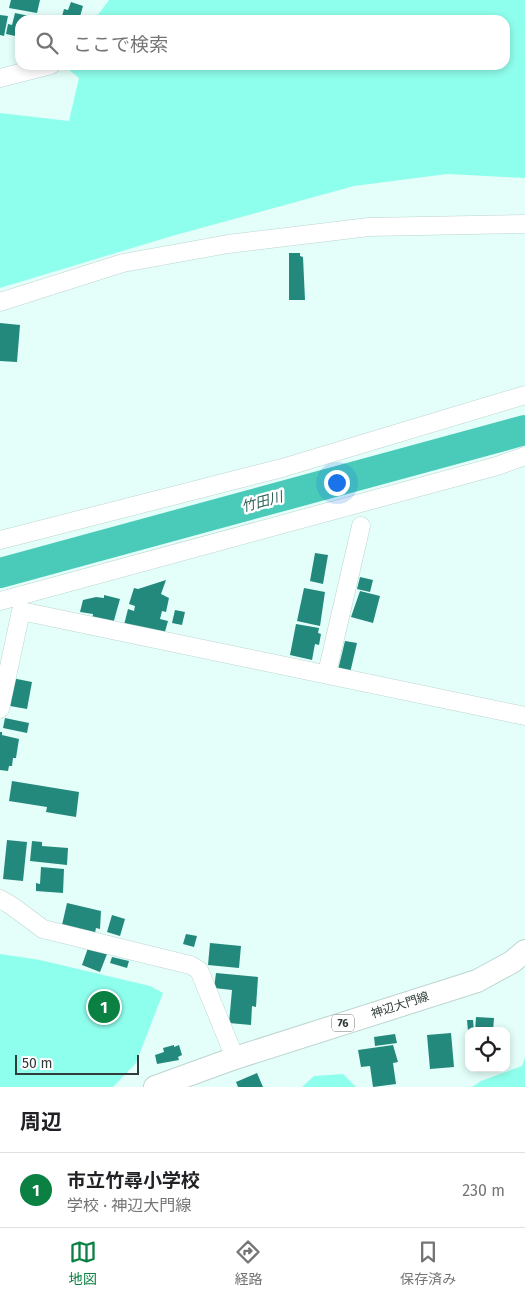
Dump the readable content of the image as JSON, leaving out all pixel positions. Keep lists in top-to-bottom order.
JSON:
{
  "streets": {
    "main road": ["神辺大門線", "76"]
  },
  "water": ["竹田川"],
  "scale_bar": "50 m",
  "page": {
    "search": "ここで検索",
    "pins": "1",
    "scale": "50 m",
    "heading": "周辺",
    "list": [
      {
        "mark": "1",
        "name": "市立竹尋小学校",
        "note": "学校 · 神辺大門線",
        "value": "230 m"
      }
    ],
    "nav": ["地図", "経路", "保存済み"]
  }
}
